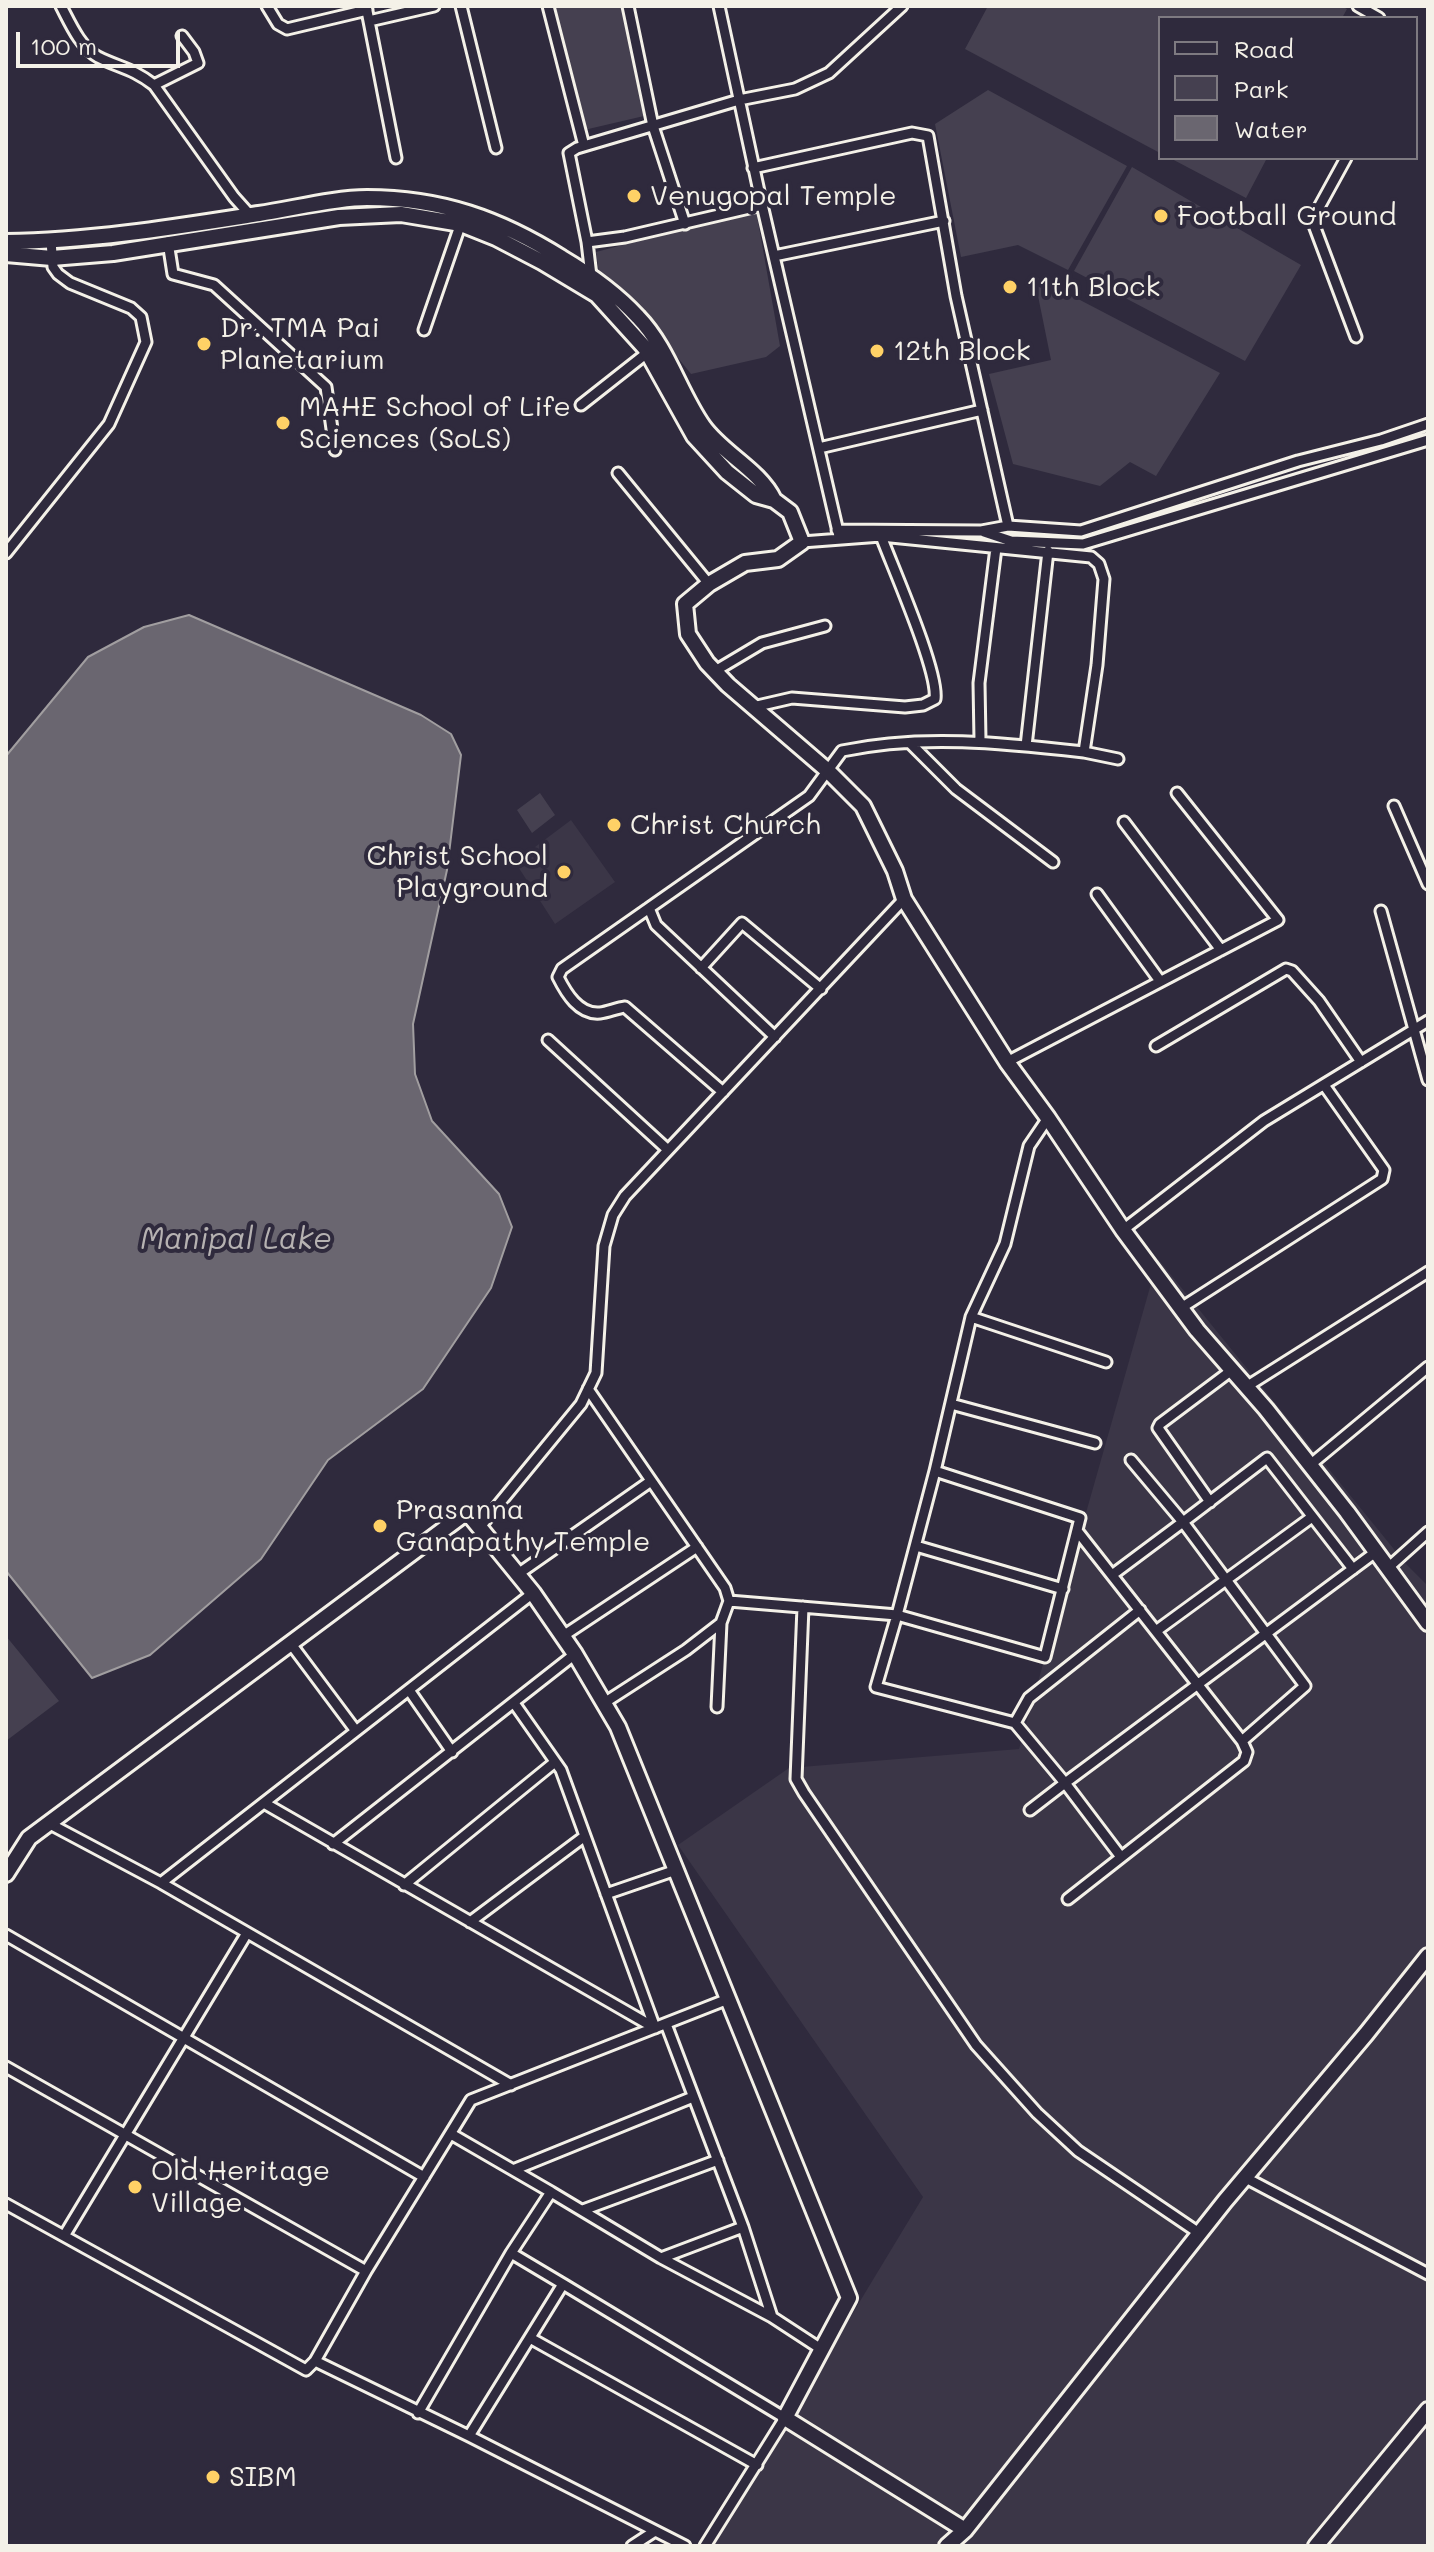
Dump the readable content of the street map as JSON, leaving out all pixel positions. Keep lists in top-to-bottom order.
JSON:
{
  "water": ["Manipal Lake"],
  "places": [
    "Venugopal Temple",
    "Football Ground",
    "11th Block",
    "Dr. TMA Pai Planetarium",
    "12th Block",
    "MAHE School of Life Sciences (SoLS)",
    "Christ Church",
    "Christ School Playground",
    "Prasanna Ganapathy Temple",
    "Old Heritage Village",
    "SIBM"
  ],
  "legend": ["Road", "Park", "Water"],
  "scale_bar": "100 m"
}
